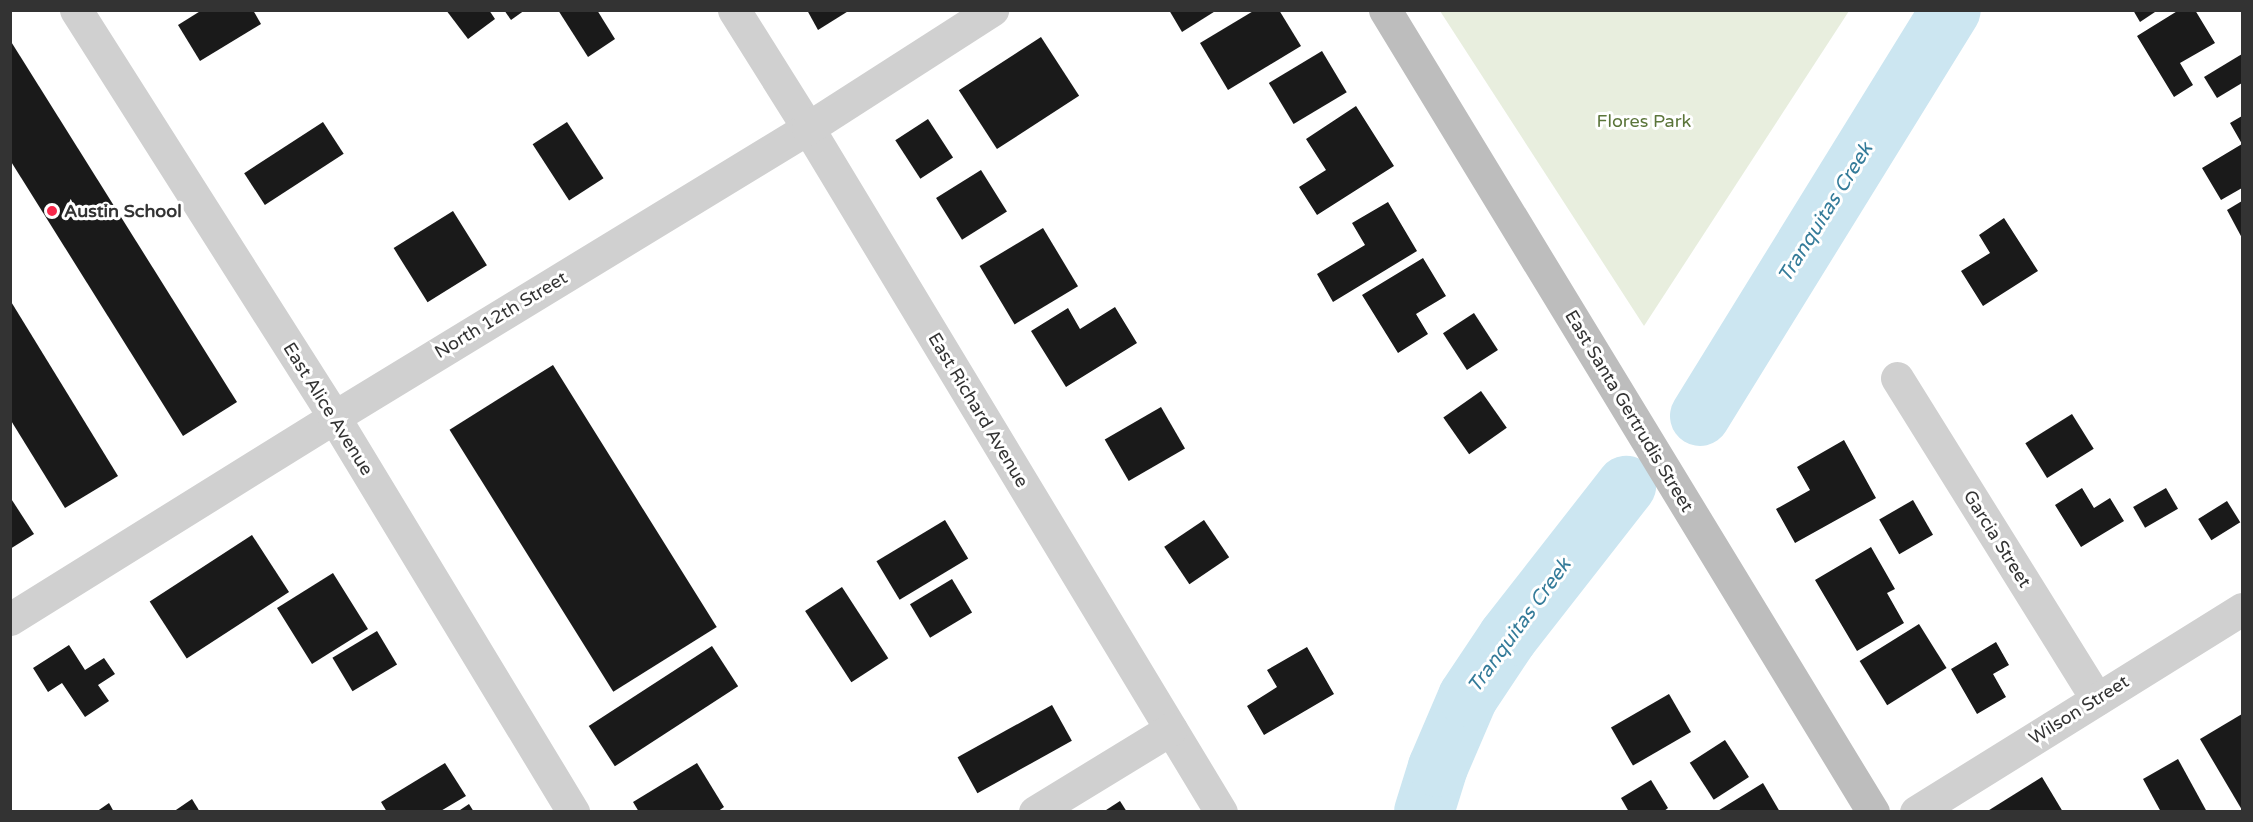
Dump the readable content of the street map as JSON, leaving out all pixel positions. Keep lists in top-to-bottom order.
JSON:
{
  "streets": {
    "street": [
      "North 12th Street",
      "East Alice Avenue",
      "East Richard Avenue",
      "East Santa Gertrudis Street",
      "Garcia Street",
      "Wilson Street"
    ]
  },
  "crossings": [
    ["North 12th Street", "East Alice Avenue"],
    ["North 12th Street", "East Richard Avenue"],
    ["Garcia Street", "Wilson Street"]
  ],
  "water": ["Tranquitas Creek"],
  "parks": ["Flores Park"],
  "places": ["Austin School"]
}
